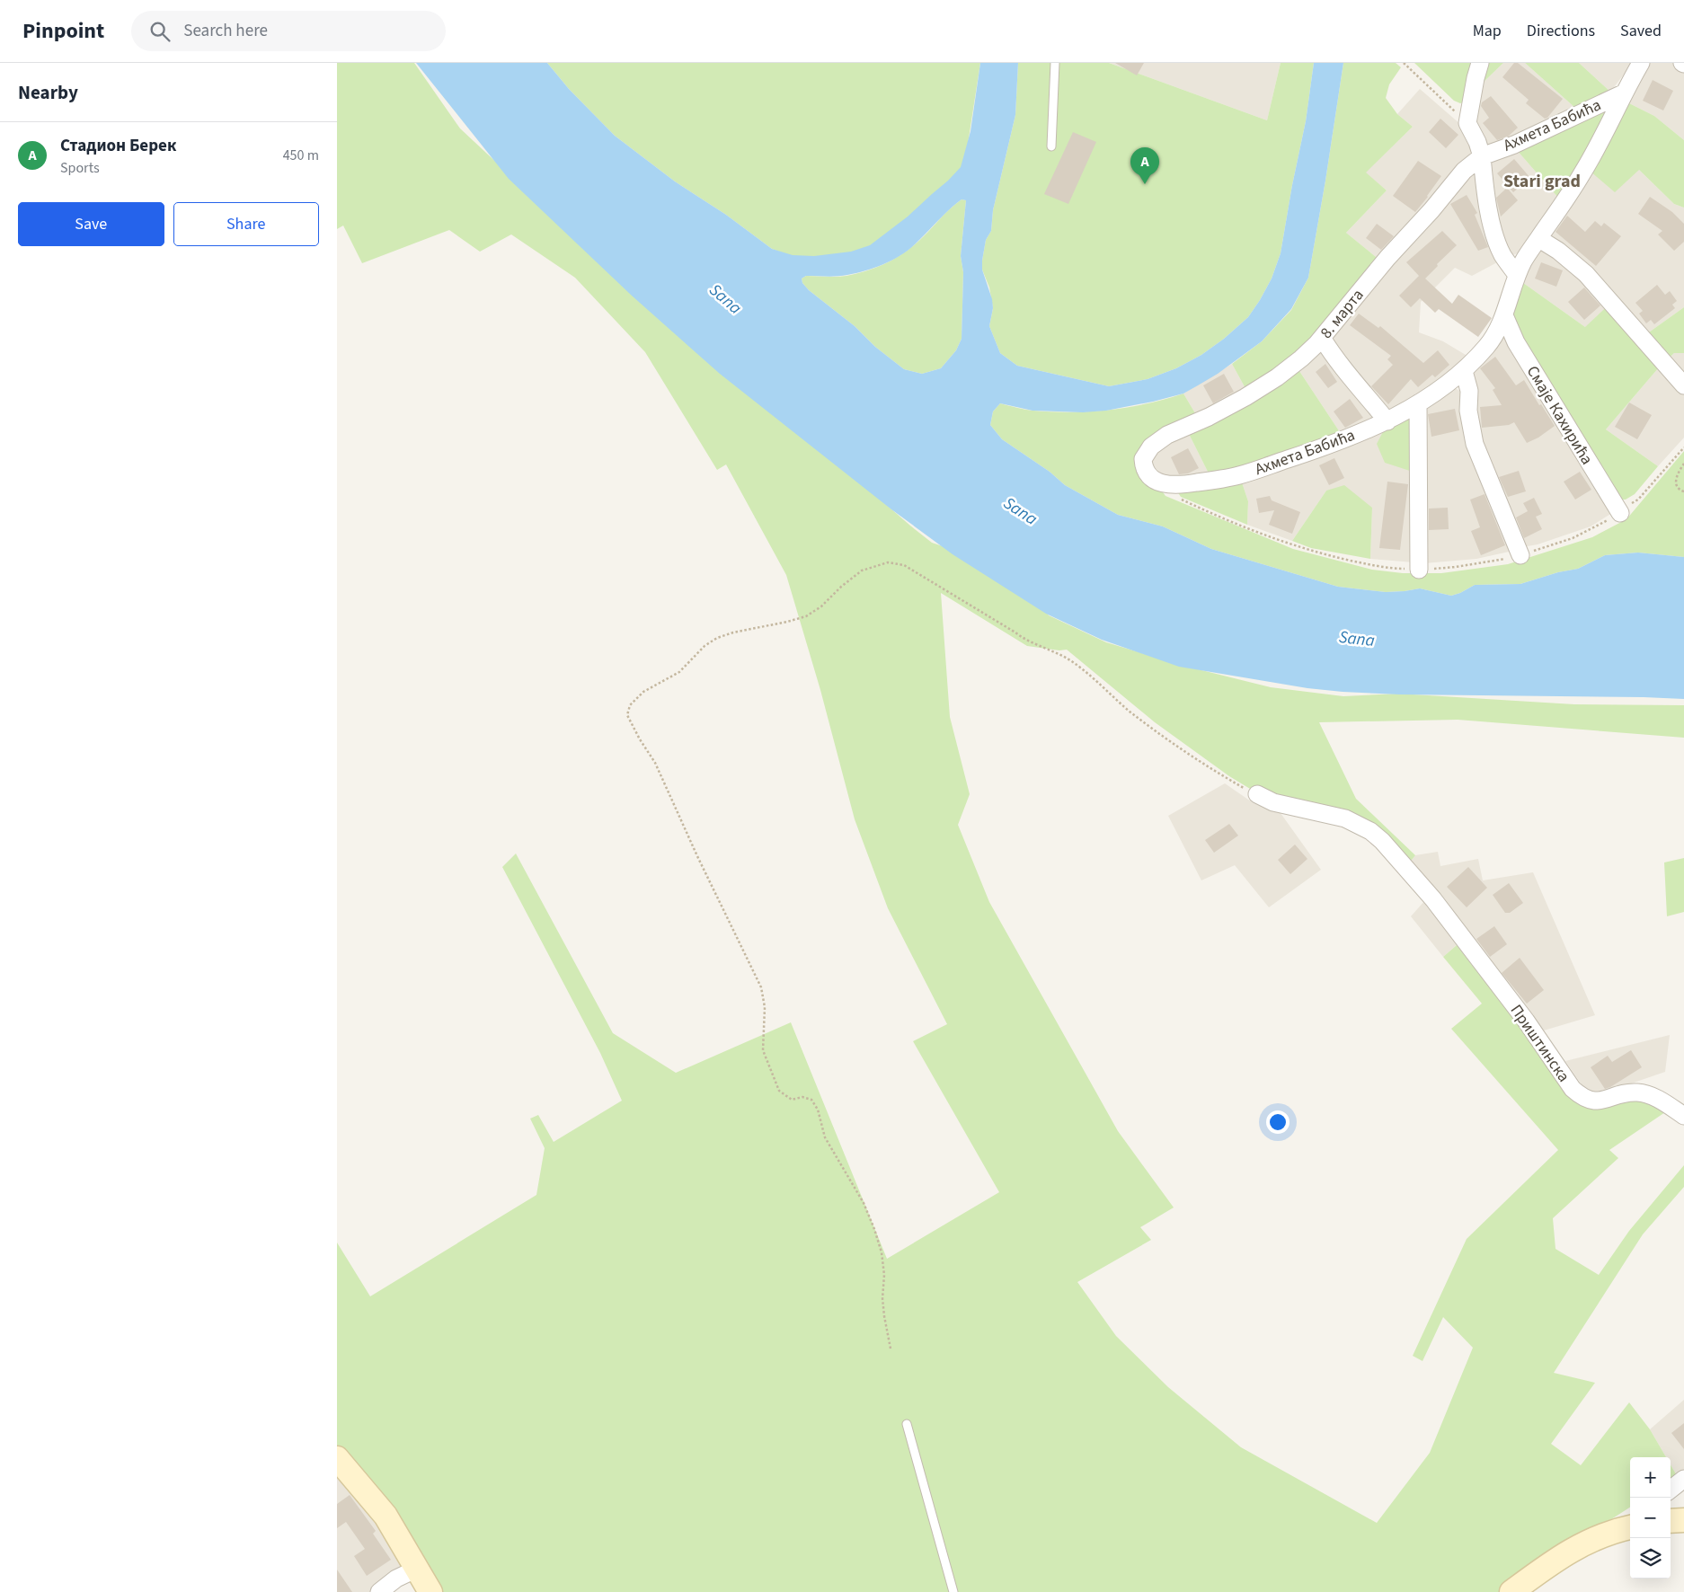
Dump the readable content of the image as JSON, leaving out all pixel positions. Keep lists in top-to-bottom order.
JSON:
{
  "streets": {
    "street": [
      "Ахмета Бабића",
      "8. марта",
      "Смaје Кахирића",
      "Приштинска"
    ]
  },
  "crossings": [
    ["Ахмета Бабића", "8. марта"],
    ["Ахмета Бабића", "Смaје Кахирића"]
  ],
  "districts": ["Stari grad"],
  "water": ["Sana"],
  "page": {
    "header": "Pinpoint",
    "search": "Search here",
    "nav": ["Map", "Directions", "Saved"],
    "heading": "Nearby",
    "list": [
      {
        "mark": "A",
        "name": "Стадион Берек",
        "note": "Sports",
        "value": "450 m"
      }
    ],
    "pins": "A",
    "buttons": ["Save", "Share"],
    "map_buttons": ["+", "−"]
  }
}
